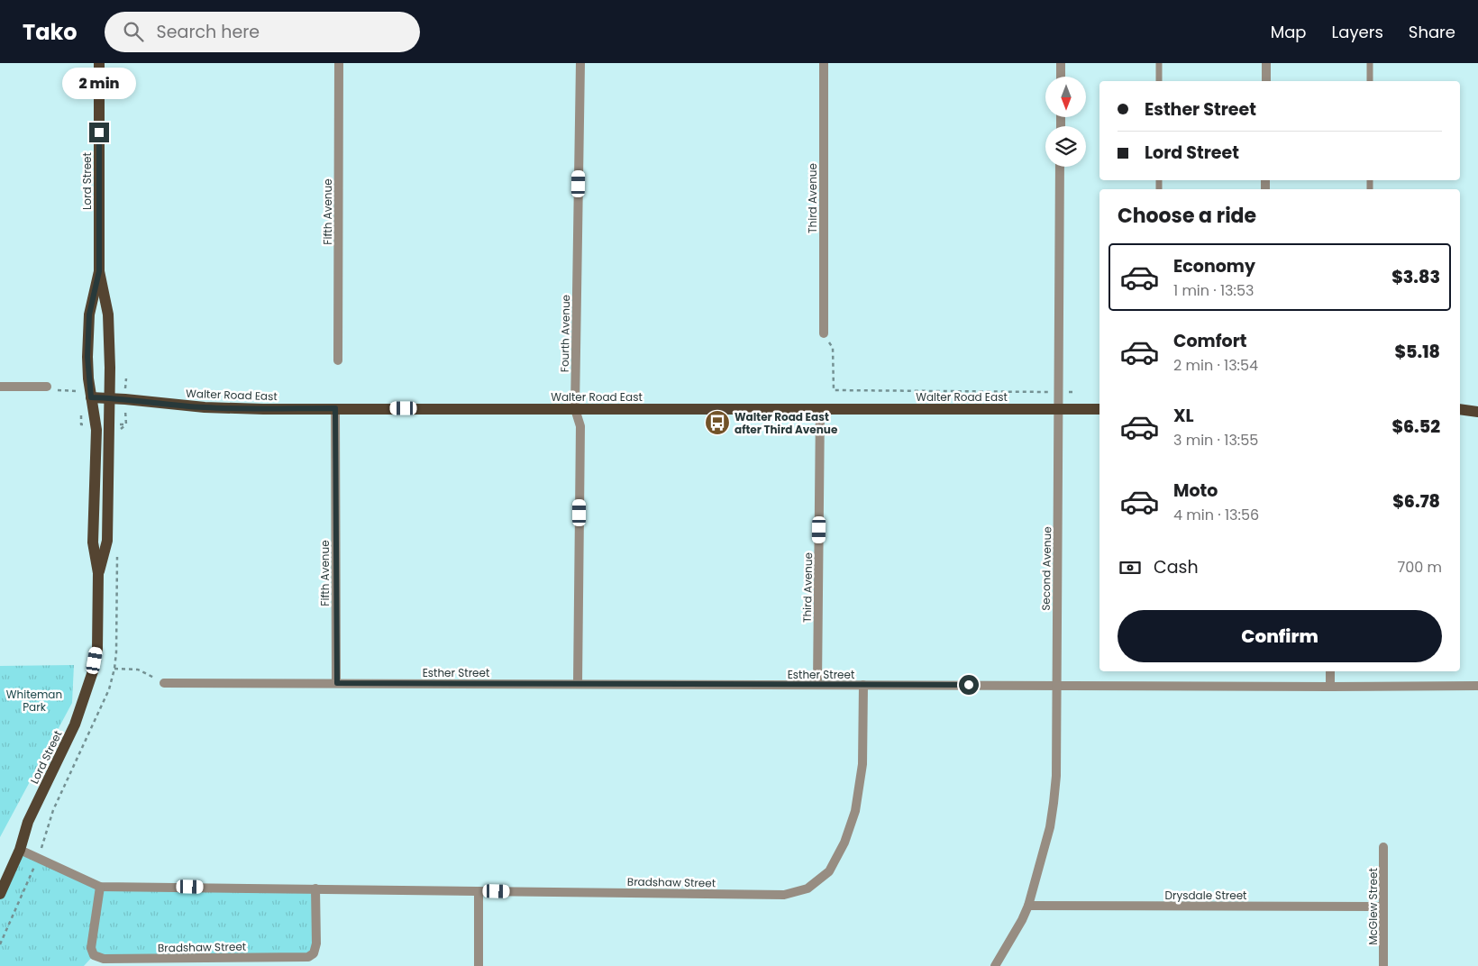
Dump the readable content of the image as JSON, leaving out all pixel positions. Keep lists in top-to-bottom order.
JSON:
{
  "streets": {
    "main road": ["Lord Street", "Walter Road East"],
    "street": [
      "Third Avenue",
      "Fifth Avenue",
      "Fourth Avenue",
      "Second Avenue",
      "Esther Street",
      "Bradshaw Street",
      "Drysdale Street",
      "McGlew Street"
    ]
  },
  "crossings": [
    ["Lord Street", "Walter Road East"],
    ["Lord Street", "Bradshaw Street"],
    ["Third Avenue", "Walter Road East"],
    ["Third Avenue", "Esther Street"],
    ["Fifth Avenue", "Walter Road East"],
    ["Fifth Avenue", "Esther Street"],
    ["Fourth Avenue", "Walter Road East"],
    ["Fourth Avenue", "Esther Street"],
    ["Walter Road East", "Second Avenue"],
    ["Second Avenue", "Esther Street"],
    ["Second Avenue", "Drysdale Street"],
    ["Esther Street", "Bradshaw Street"],
    ["Drysdale Street", "McGlew Street"]
  ],
  "parks": ["Whiteman Park"],
  "places": {
    "bus stop": ["Walter Road East after Third Avenue"]
  },
  "north": "bottom",
  "page": {
    "header": "Tako",
    "search": "Search here",
    "nav": ["Map", "Layers", "Share"],
    "bubble": "2 min",
    "banner": ["Esther Street", "Lord Street"],
    "heading": "Choose a ride",
    "list": [
      {
        "name": "Economy",
        "note": "1 min · 13:53",
        "value": "$3.83"
      },
      {
        "name": "Comfort",
        "note": "2 min · 13:54",
        "value": "$5.18"
      },
      {
        "name": "XL",
        "note": "3 min · 13:55",
        "value": "$6.52"
      },
      {
        "name": "Moto",
        "note": "4 min · 13:56",
        "value": "$6.78"
      }
    ],
    "pay": ["Cash", "700 m"],
    "buttons": "Confirm"
  }
}
